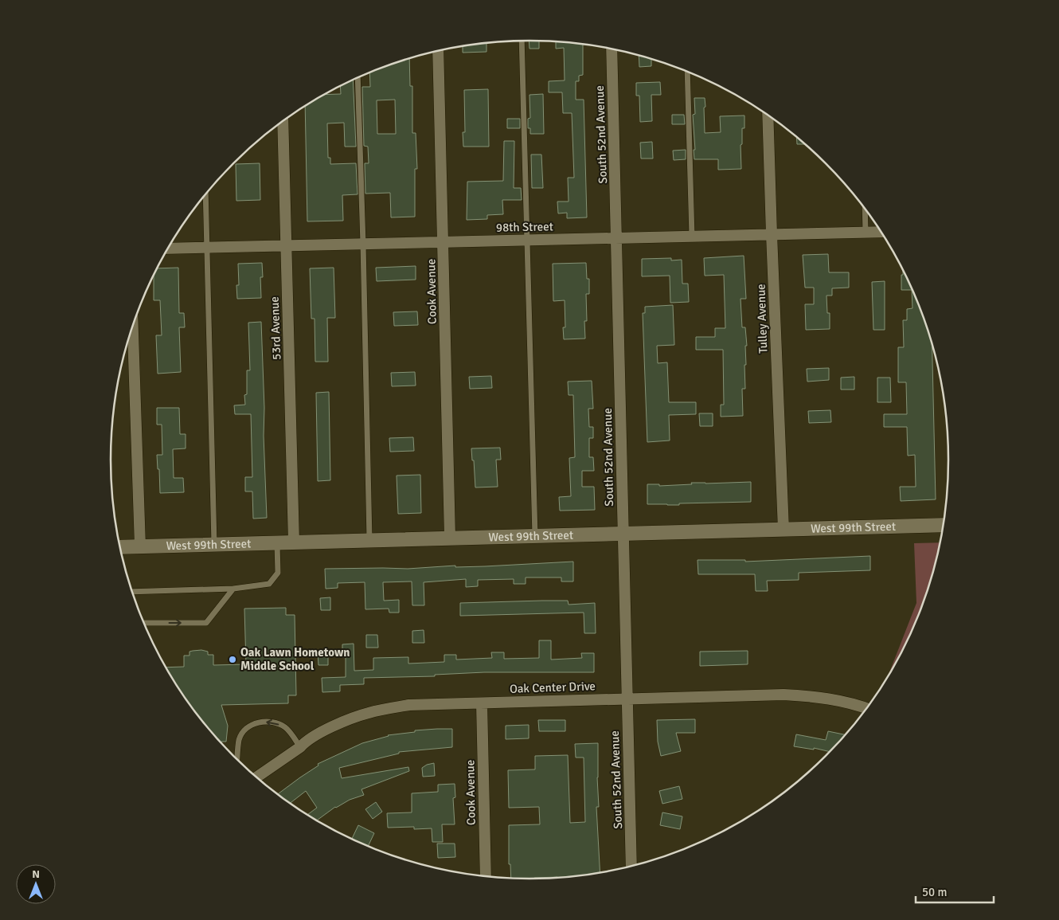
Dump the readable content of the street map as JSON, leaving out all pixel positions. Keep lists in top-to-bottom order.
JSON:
{
  "streets": {
    "street": [
      "South 52nd Avenue",
      "98th Street",
      "Cook Avenue",
      "Tulley Avenue",
      "53rd Avenue",
      "West 99th Street",
      "Oak Center Drive"
    ]
  },
  "crossings": [
    ["South 52nd Avenue", "98th Street"],
    ["South 52nd Avenue", "West 99th Street"],
    ["South 52nd Avenue", "Oak Center Drive"],
    ["98th Street", "Cook Avenue"],
    ["98th Street", "Tulley Avenue"],
    ["98th Street", "53rd Avenue"],
    ["Cook Avenue", "West 99th Street"],
    ["Cook Avenue", "Oak Center Drive"],
    ["Tulley Avenue", "West 99th Street"],
    ["53rd Avenue", "West 99th Street"]
  ],
  "places": ["Oak Lawn Hometown Middle School"],
  "scale_bar": "50 m",
  "north": "top"
}
